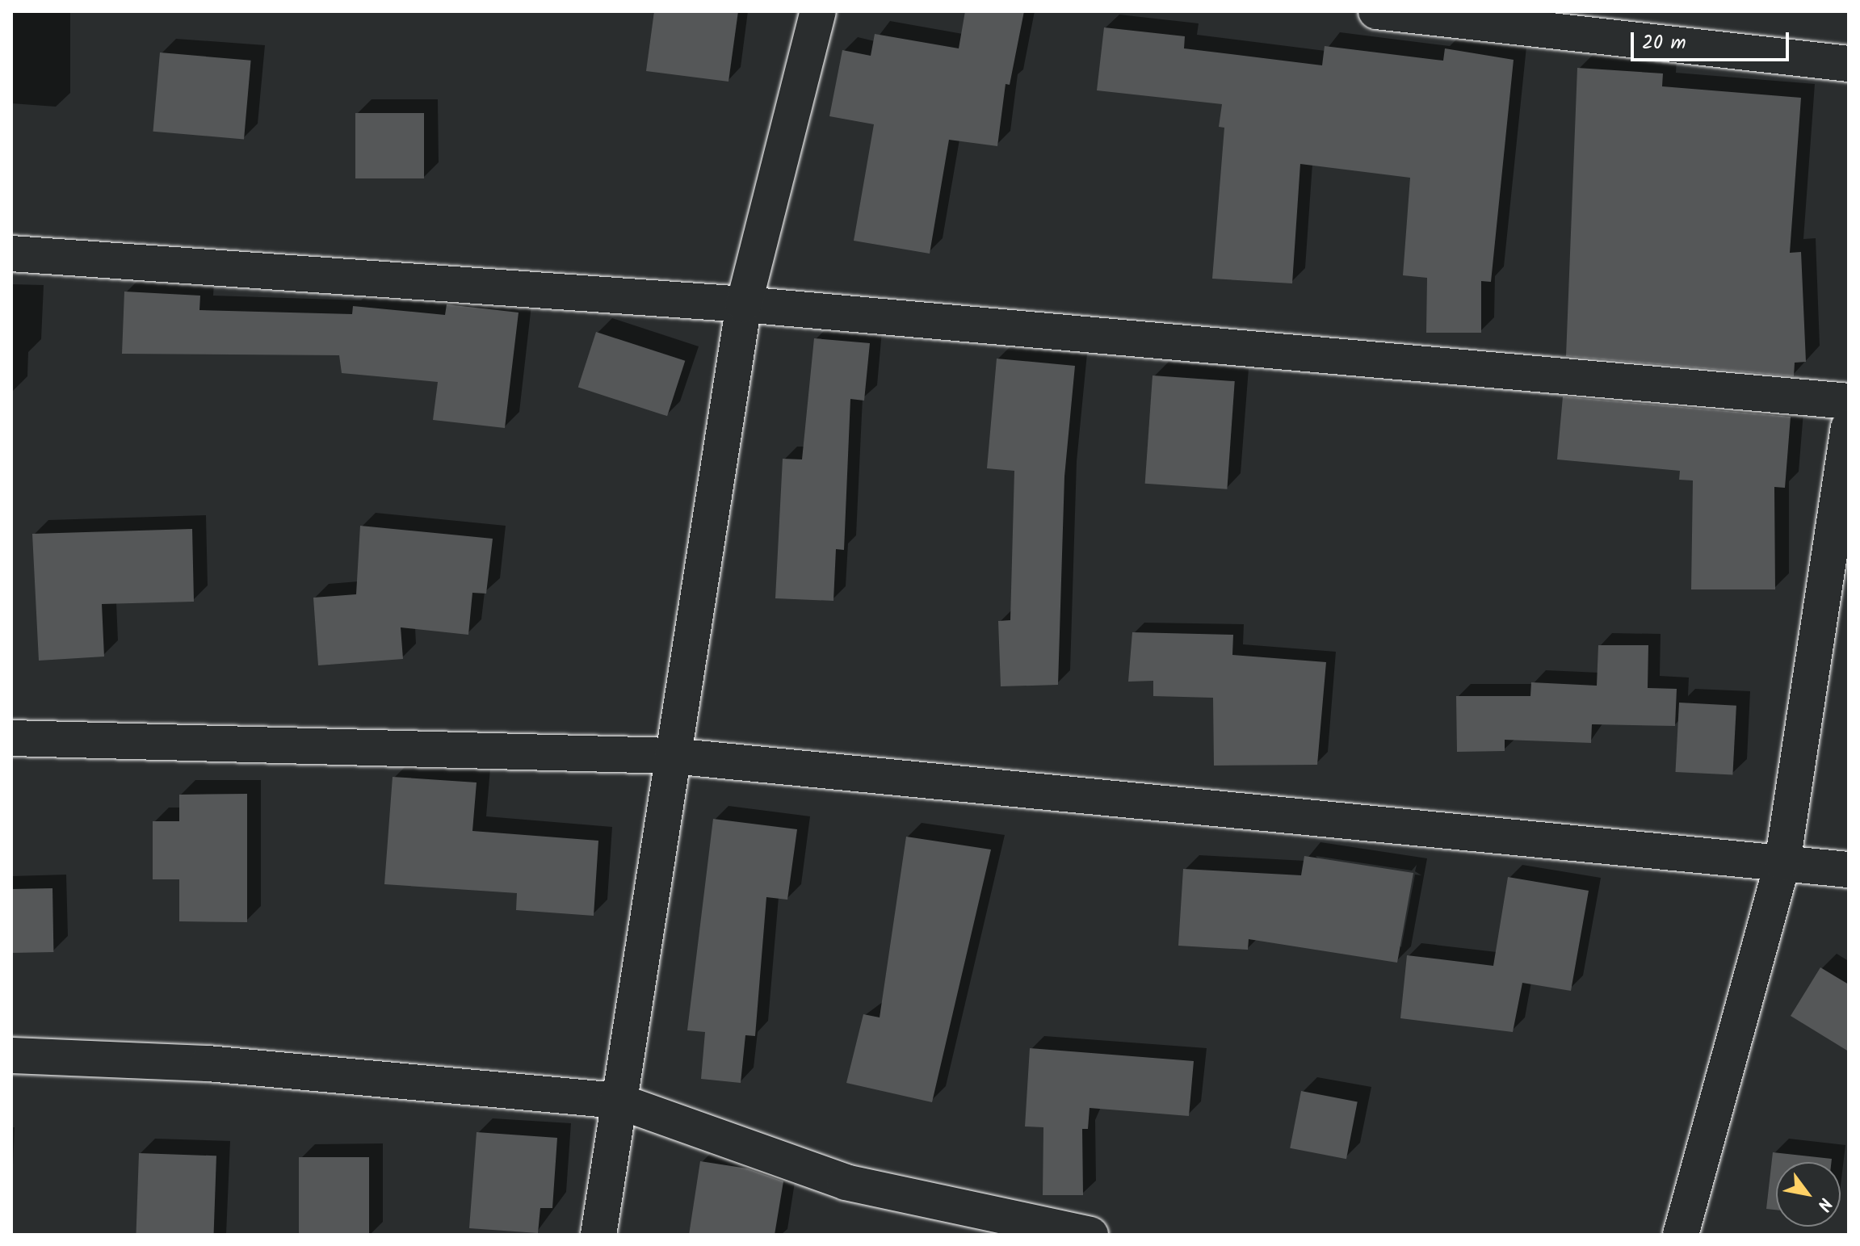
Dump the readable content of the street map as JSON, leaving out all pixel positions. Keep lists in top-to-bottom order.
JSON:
{
  "scale_bar": "20 m",
  "north": "bottom right"
}
